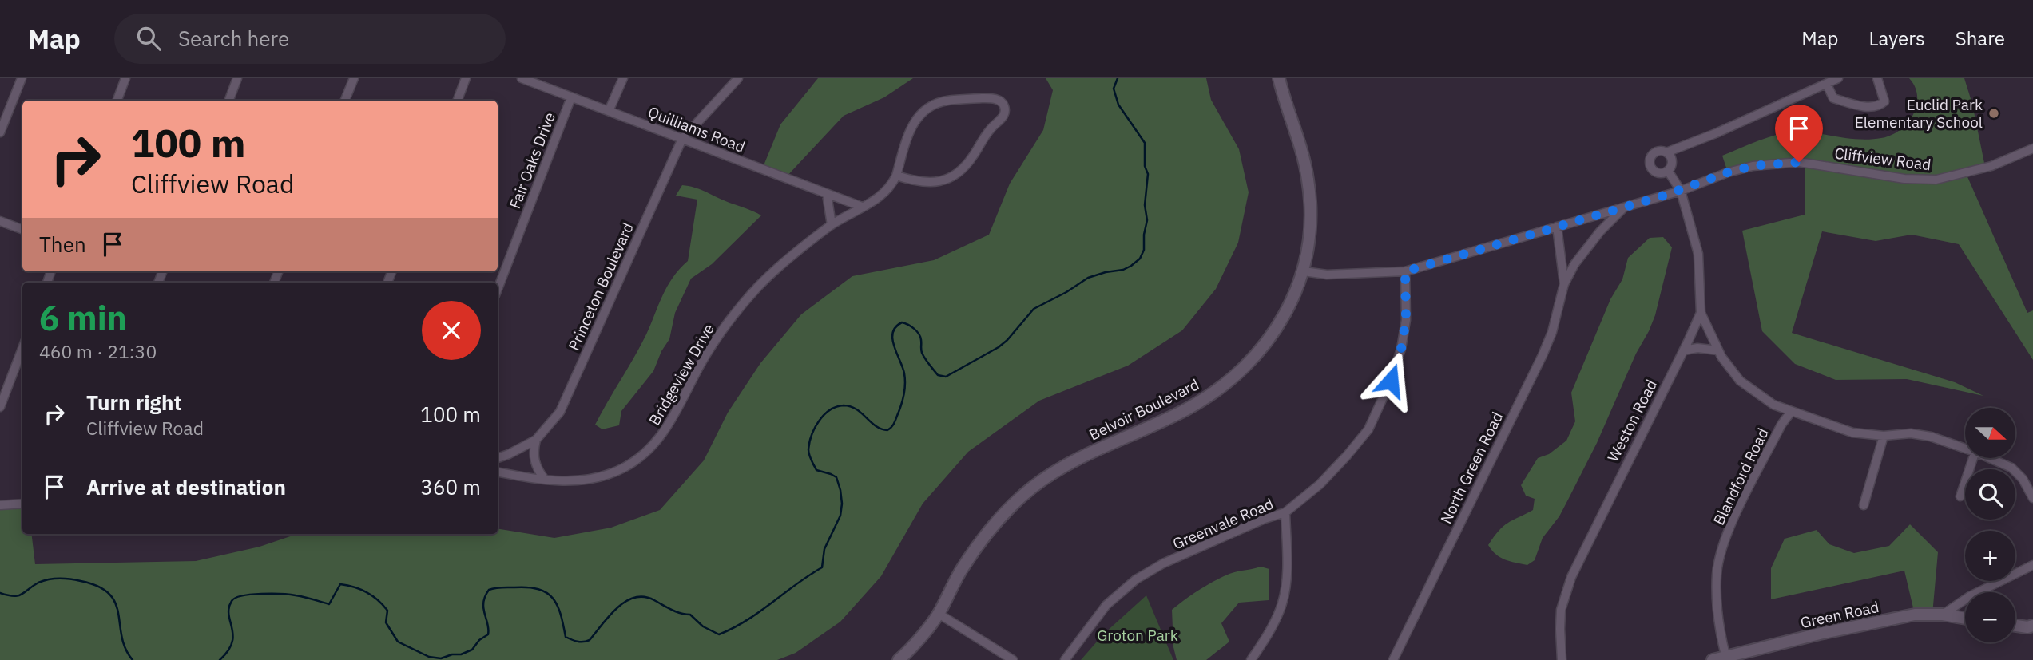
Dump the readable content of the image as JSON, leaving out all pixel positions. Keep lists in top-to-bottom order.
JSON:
{
  "streets": {
    "street": [
      "Quilliams Road",
      "Cliffview Road",
      "Fair Oaks Drive",
      "Princeton Boulevard",
      "Bridgeview Drive",
      "Belvoir Boulevard",
      "Weston Road",
      "North Green Road",
      "Blandford Road",
      "Greenvale Road",
      "Green Road"
    ]
  },
  "crossings": [
    ["Quilliams Road", "Fair Oaks Drive"],
    ["Quilliams Road", "Princeton Boulevard"],
    ["Quilliams Road", "Bridgeview Drive"],
    ["Cliffview Road", "Belvoir Boulevard"],
    ["Cliffview Road", "Weston Road"],
    ["Cliffview Road", "North Green Road"],
    ["Cliffview Road", "Greenvale Road"],
    ["Blandford Road", "Green Road"]
  ],
  "parks": ["Groton Park"],
  "places": ["Euclid Park Elementary School"],
  "north": "right",
  "page": {
    "header": "Map",
    "search": "Search here",
    "nav": ["Map", "Layers", "Share"],
    "turn": ["100 m", "Cliffview Road"],
    "then": "Then",
    "heading": ["6 min", "460 m · 21:30"],
    "list": [
      {
        "name": "Turn right",
        "note": "Cliffview Road",
        "value": "100 m"
      },
      {
        "name": "Arrive at destination",
        "value": "360 m"
      }
    ],
    "map_buttons": ["+", "−"]
  }
}
